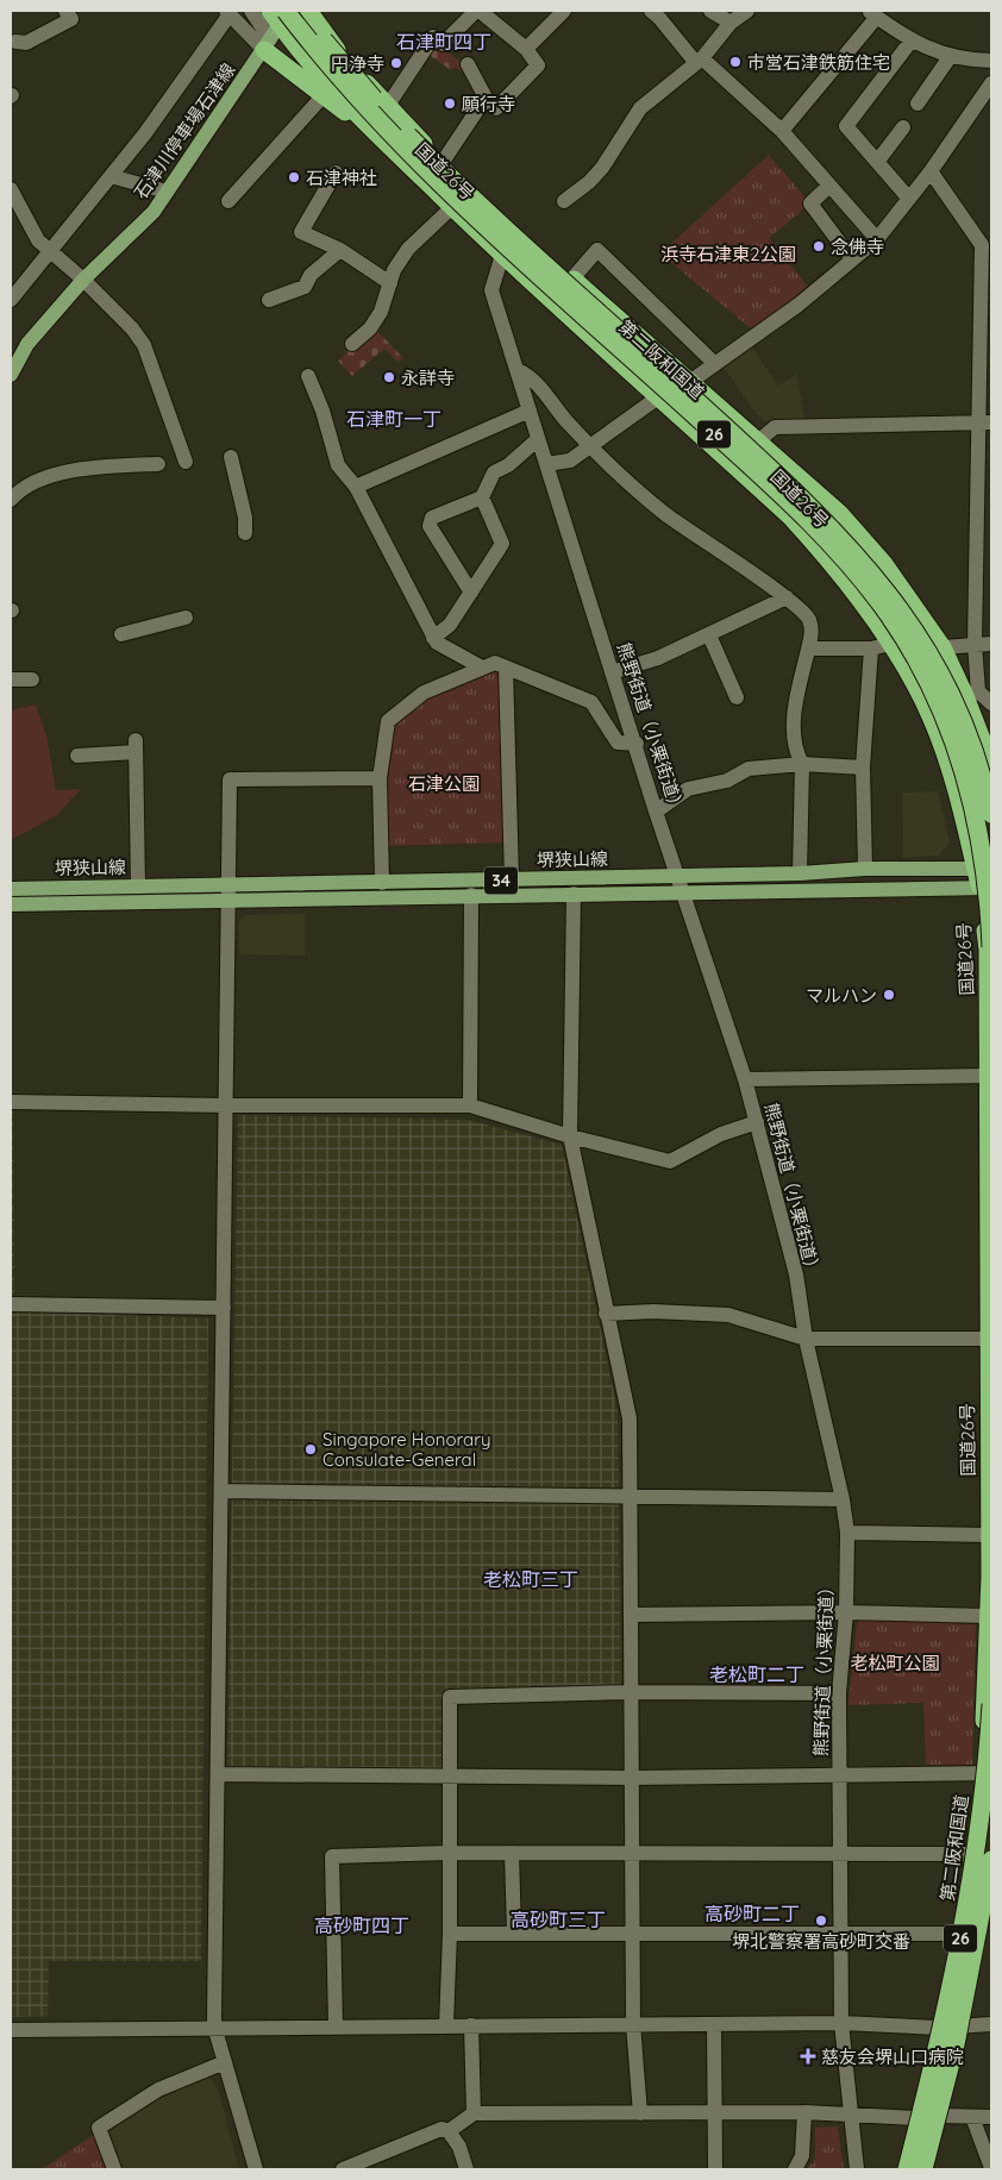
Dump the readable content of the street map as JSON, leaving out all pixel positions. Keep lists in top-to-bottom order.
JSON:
{
  "streets": {
    "highway": ["国道26号", "第二阪和国道", "26"],
    "main road": ["石津川停車場石津線", "堺狭山線", "34"],
    "street": ["熊野街道（小栗街道）"]
  },
  "crossings": [
    ["石津川停車場石津線", "国道26号"],
    ["石津川停車場石津線", "第二阪和国道"],
    ["国道26号", "第二阪和国道"],
    ["国道26号", "熊野街道（小栗街道）"],
    ["国道26号", "堺狭山線"],
    ["熊野街道（小栗街道）", "堺狭山線"]
  ],
  "districts": [
    "石津町四丁",
    "石津町一丁",
    "老松町三丁",
    "老松町二丁",
    "高砂町二丁",
    "高砂町三丁",
    "高砂町四丁"
  ],
  "parks": ["浜寺石津東2公園", "石津公園", "老松町公園"],
  "places": {
    "other": [
      "市営石津鉄筋住宅",
      "円浄寺",
      "願行寺",
      "石津神社",
      "念佛寺",
      "永詳寺",
      "マルハン",
      "Singapore Honorary Consulate-General",
      "堺北警察署高砂町交番"
    ],
    "health": ["慈友会堺山口病院"]
  }
}
